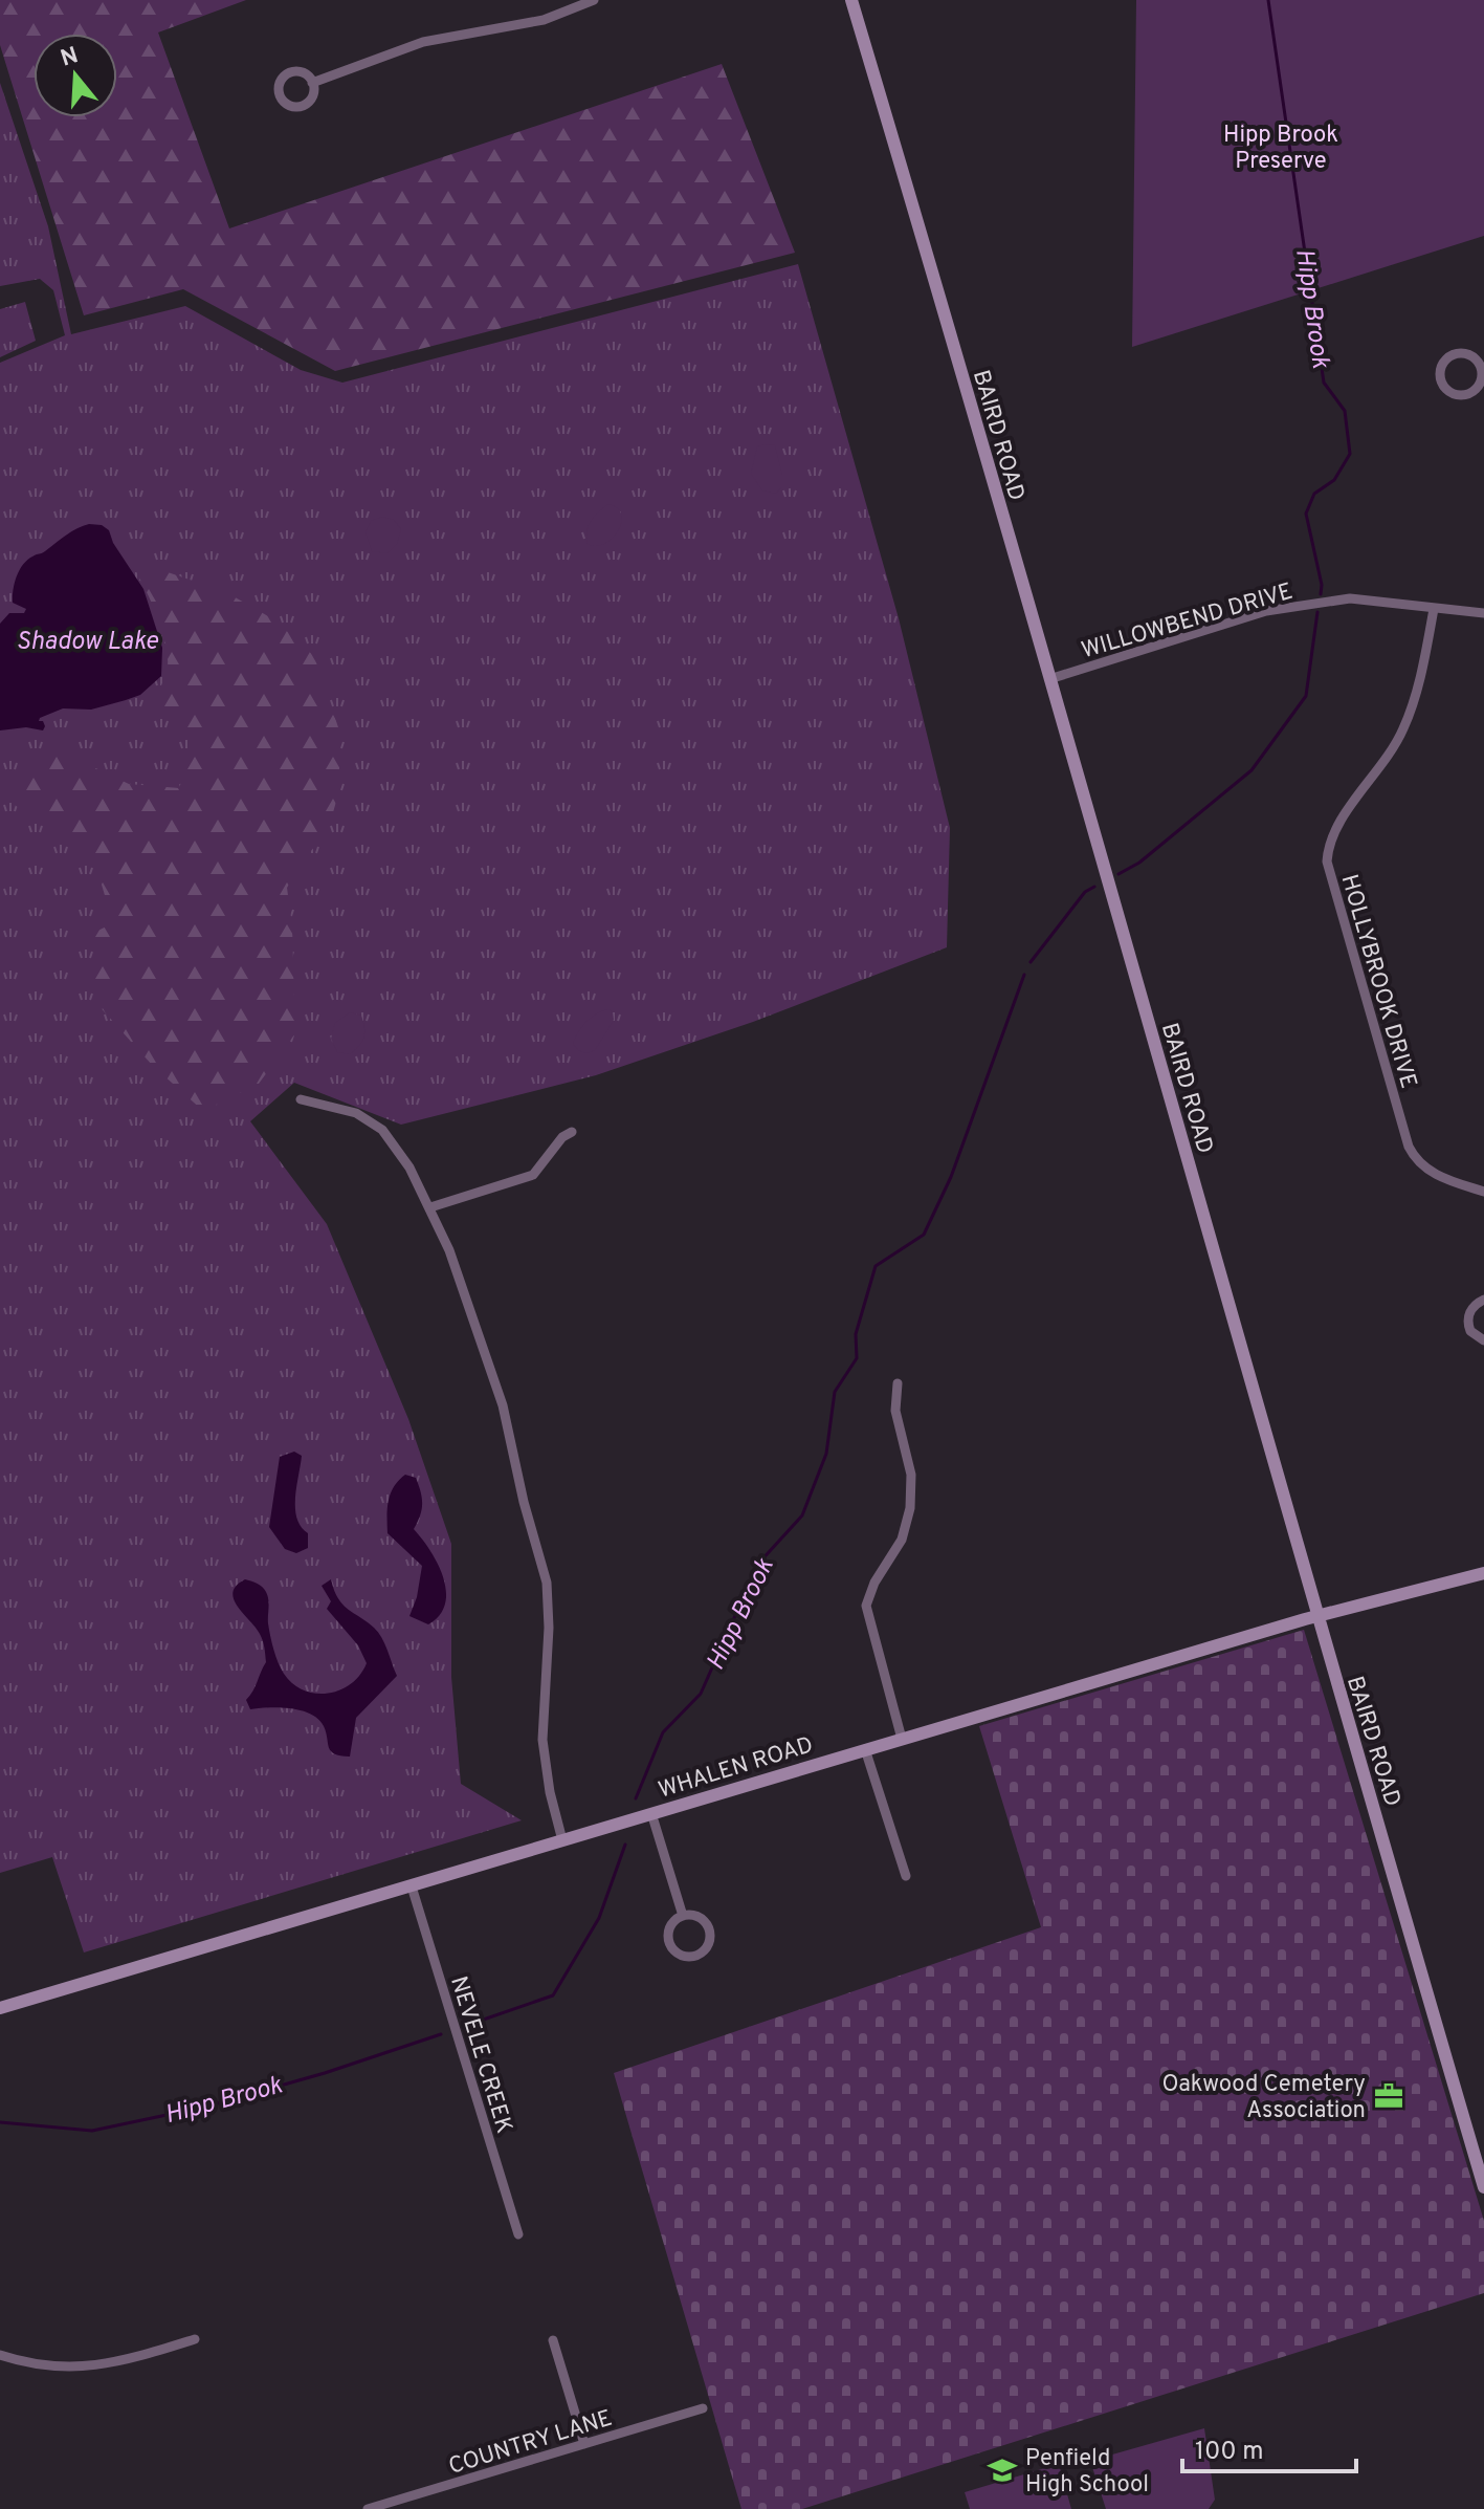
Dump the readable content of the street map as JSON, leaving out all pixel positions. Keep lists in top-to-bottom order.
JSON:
{
  "streets": {
    "street": [
      "BAIRD ROAD",
      "WILLOWBEND DRIVE",
      "HOLLYBROOK DRIVE",
      "WHALEN ROAD",
      "NEVELE CREEK",
      "COUNTRY LANE"
    ]
  },
  "crossings": [
    ["BAIRD ROAD", "WILLOWBEND DRIVE"],
    ["BAIRD ROAD", "WHALEN ROAD"],
    ["WILLOWBEND DRIVE", "HOLLYBROOK DRIVE"],
    ["WHALEN ROAD", "NEVELE CREEK"]
  ],
  "water": ["Hipp Brook", "Shadow Lake"],
  "parks": ["Hipp Brook Preserve"],
  "places": {
    "office": ["Oakwood Cemetery Association"],
    "school or university": ["Penfield High School"]
  },
  "scale_bar": "100 m",
  "north": "top"
}
